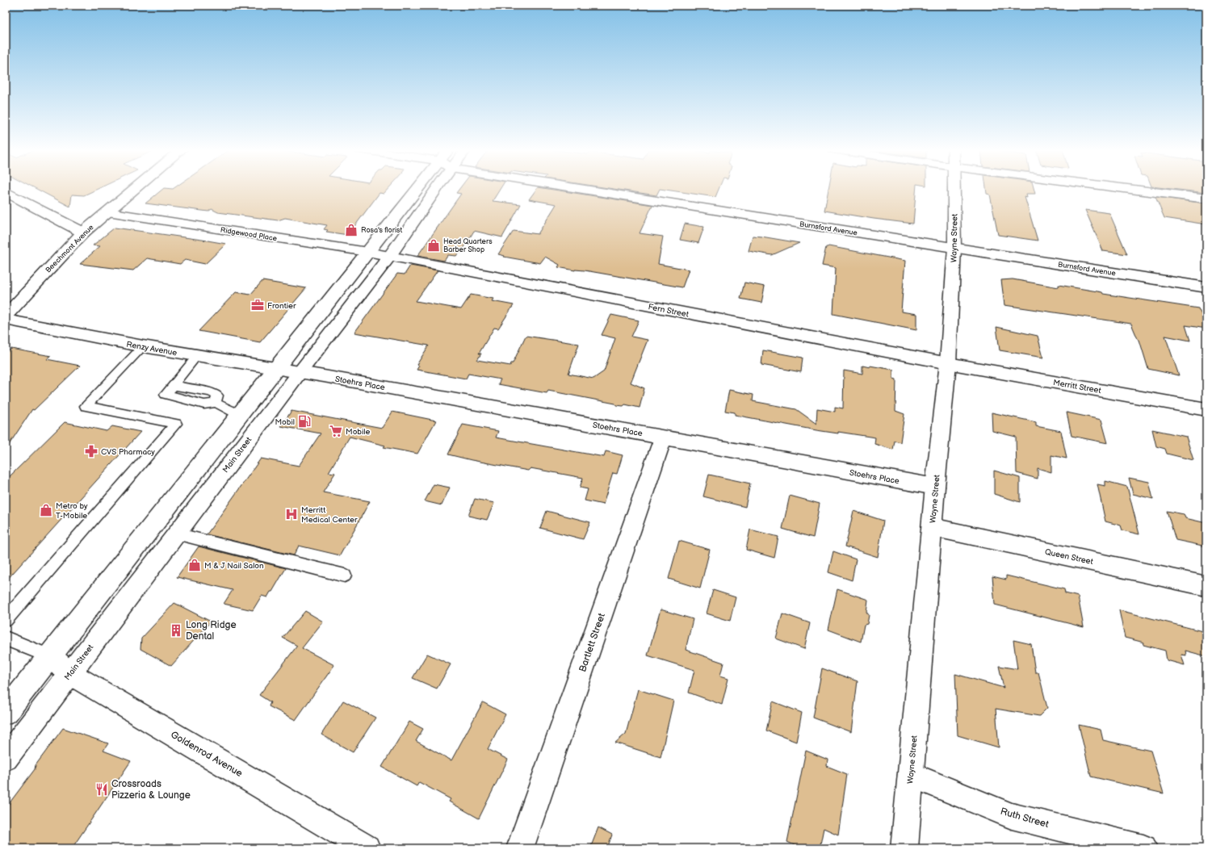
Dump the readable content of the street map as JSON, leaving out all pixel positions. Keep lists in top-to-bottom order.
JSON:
{
  "streets": {
    "street": [
      "Burnsford Avenue",
      "Ridgewood Place",
      "Wayne Street",
      "Beechmont Avenue",
      "Fern Street",
      "Renzy Avenue",
      "Stoehrs Place",
      "Merritt Street",
      "Main Street",
      "Queen Street",
      "Bartlett Street",
      "Goldenrod Avenue",
      "Ruth Street"
    ]
  },
  "crossings": [
    ["Burnsford Avenue", "Wayne Street"],
    ["Ridgewood Place", "Beechmont Avenue"],
    ["Ridgewood Place", "Fern Street"],
    ["Ridgewood Place", "Main Street"],
    ["Wayne Street", "Fern Street"],
    ["Wayne Street", "Stoehrs Place"],
    ["Wayne Street", "Merritt Street"],
    ["Wayne Street", "Queen Street"],
    ["Wayne Street", "Ruth Street"],
    ["Fern Street", "Merritt Street"],
    ["Fern Street", "Main Street"],
    ["Renzy Avenue", "Stoehrs Place"],
    ["Renzy Avenue", "Main Street"],
    ["Stoehrs Place", "Main Street"],
    ["Stoehrs Place", "Bartlett Street"],
    ["Main Street", "Goldenrod Avenue"]
  ],
  "places": {
    "shop": [
      "Rosa's florist",
      "Head Quarters Barber Shop",
      "Metro by T-Mobile",
      "M & J Nail Salon"
    ],
    "office": ["Frontier"],
    "fuel station": ["Mobil"],
    "supermarket": ["Mobile"],
    "pharmacy": ["CVS Pharmacy"],
    "hospital": ["Merritt Medical Center"],
    "building": ["Long Ridge Dental"],
    "restaurant": ["Crossroads Pizzeria & Lounge"]
  }
}
